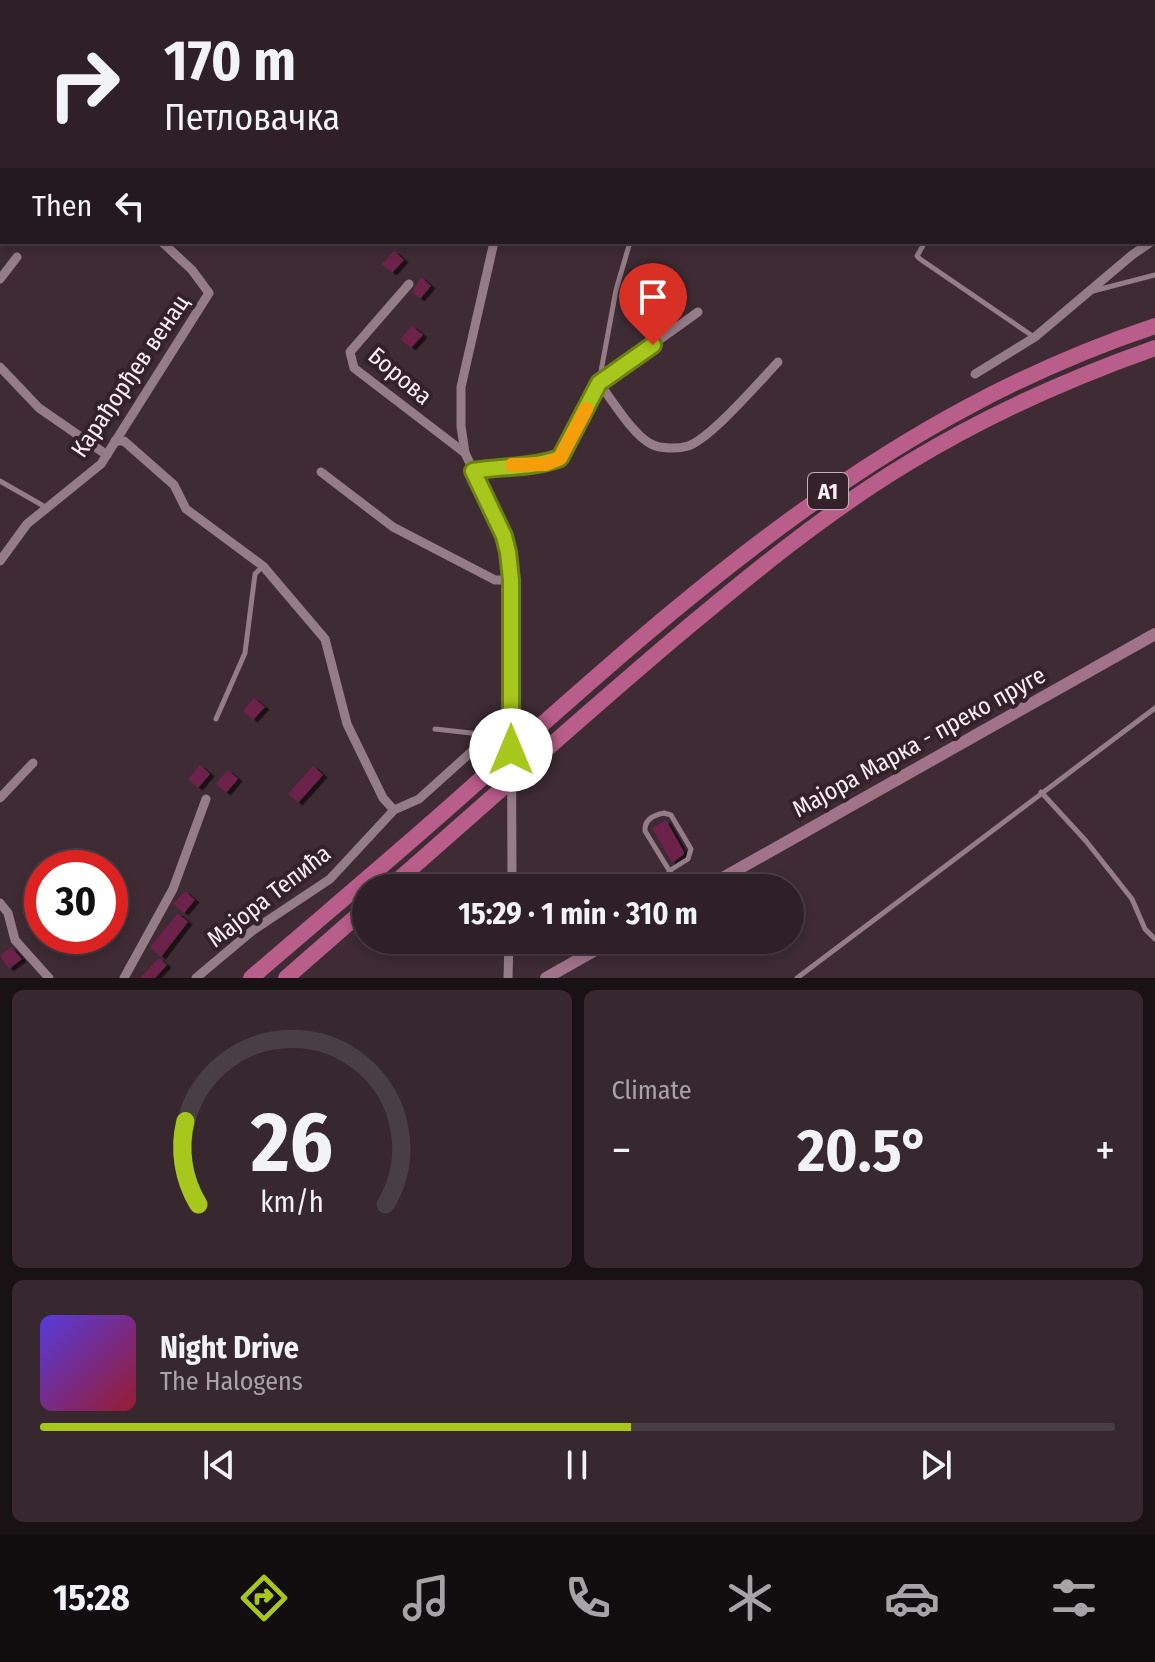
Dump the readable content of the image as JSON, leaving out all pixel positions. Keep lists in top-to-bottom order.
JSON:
{
  "streets": {
    "highway": ["A1"],
    "street": [
      "Карађорђев венац",
      "Борова",
      "Мајора Марка - преко пруге",
      "Мајора Тепића"
    ]
  },
  "page": {
    "turn": ["170 m", "Петловачка"],
    "then": "Then",
    "limit": "30",
    "trip": "15:29 · 1 min · 310 m",
    "tile": "Climate",
    "heat": ["−", "20.5°", "+"],
    "song": ["Night Drive", "The Halogens"],
    "tabs": "15:28",
    "gauge": ["26", "km/h"]
  }
}
